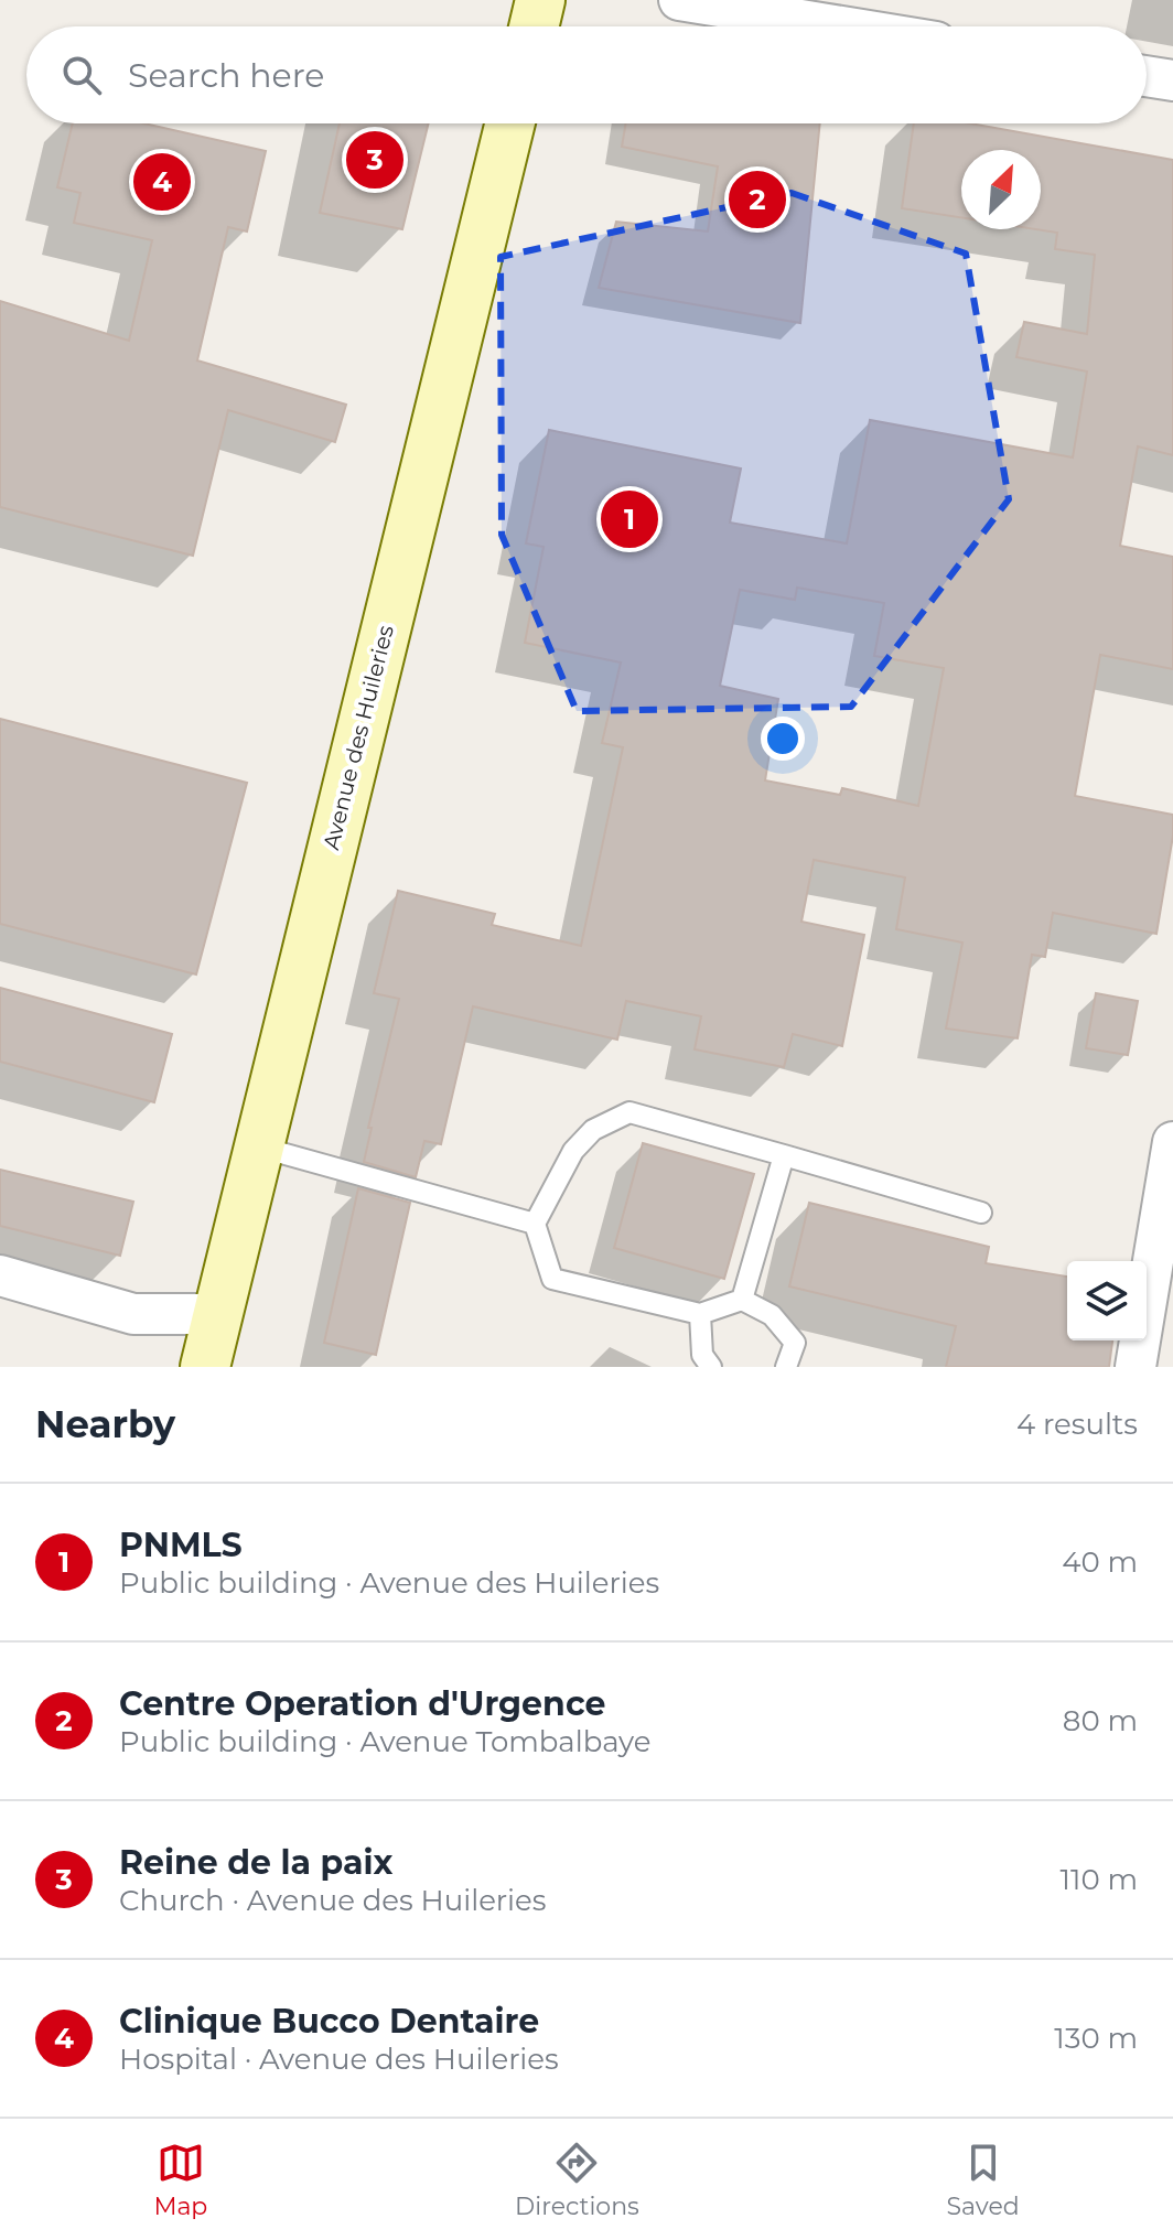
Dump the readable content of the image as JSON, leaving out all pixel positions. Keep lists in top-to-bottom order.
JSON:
{
  "streets": {
    "main road": ["Avenue des Huileries"]
  },
  "north": "top right",
  "page": {
    "search": "Search here",
    "pins": [
      "3",
      "4",
      "2",
      "1"
    ],
    "heading": ["Nearby", "4 results"],
    "list": [
      {
        "mark": "1",
        "name": "PNMLS",
        "note": "Public building · Avenue des Huileries",
        "value": "40 m"
      },
      {
        "mark": "2",
        "name": "Centre Operation d'Urgence",
        "note": "Public building · Avenue Tombalbaye",
        "value": "80 m"
      },
      {
        "mark": "3",
        "name": "Reine de la paix",
        "note": "Church · Avenue des Huileries",
        "value": "110 m"
      },
      {
        "mark": "4",
        "name": "Clinique Bucco Dentaire",
        "note": "Hospital · Avenue des Huileries",
        "value": "130 m"
      }
    ],
    "nav": ["Map", "Directions", "Saved"]
  }
}
